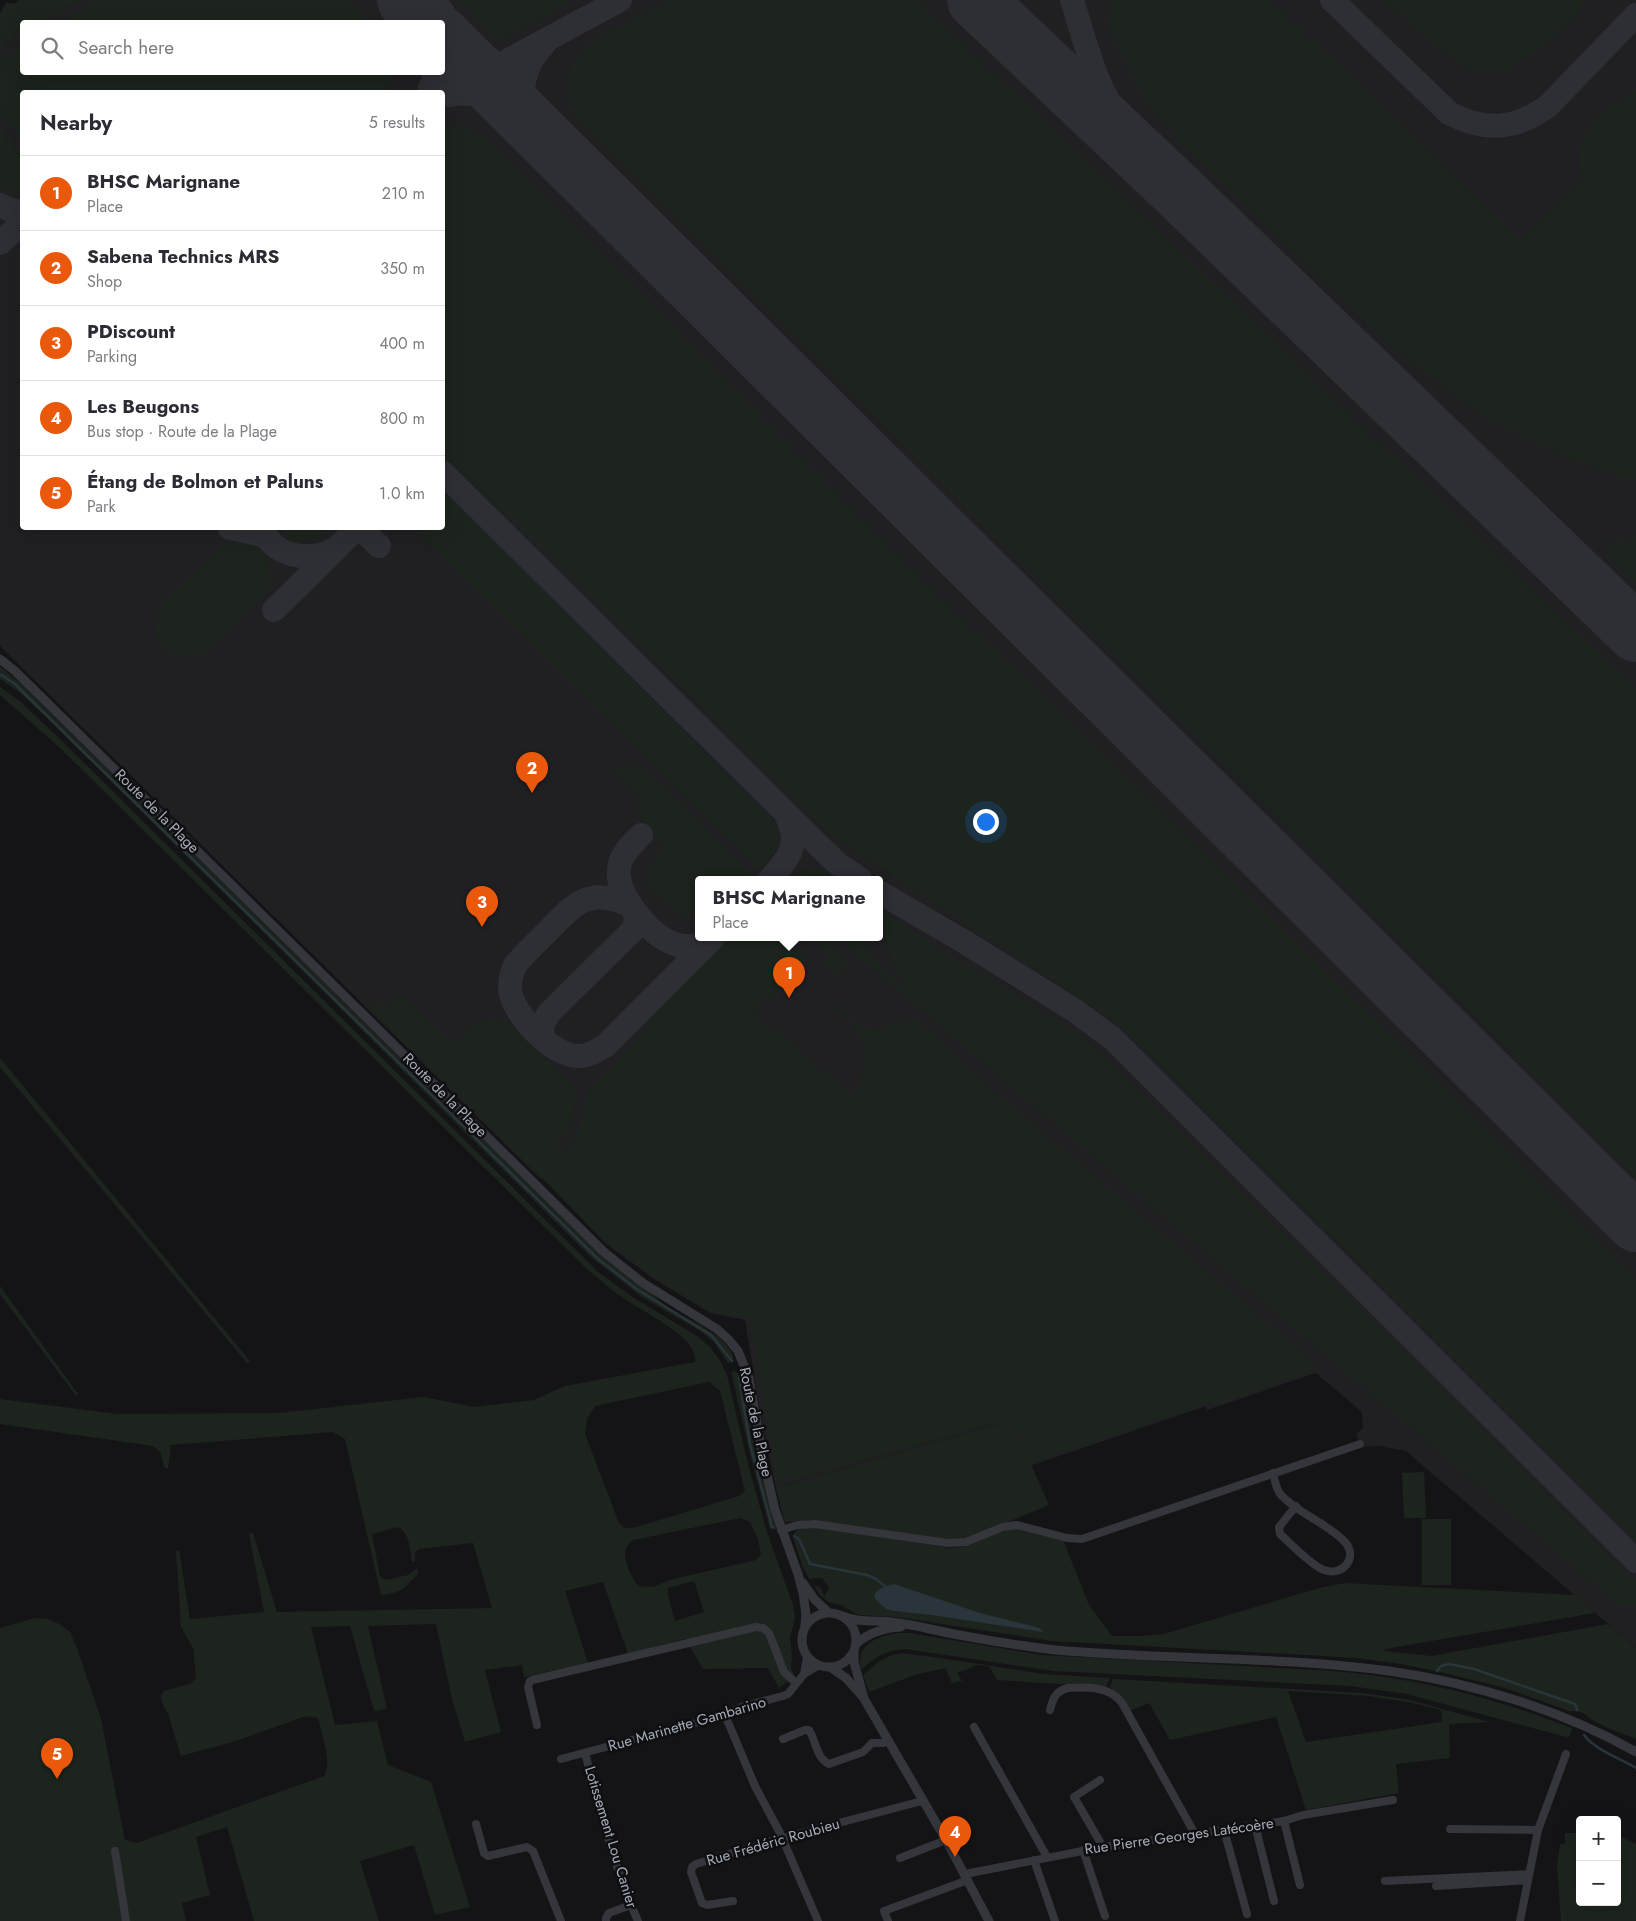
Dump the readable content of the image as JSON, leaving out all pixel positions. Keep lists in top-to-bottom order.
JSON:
{
  "streets": {
    "street": [
      "Route de la Plage",
      "Rue Marinette Gambarino",
      "Rue Pierre Georges Latécoère",
      "Lotissement Lou Canier",
      "Rue Frédéric Roubieu"
    ]
  },
  "crossings": [
    ["Route de la Plage", "Rue Marinette Gambarino"],
    ["Rue Marinette Gambarino", "Lotissement Lou Canier"]
  ],
  "page": {
    "search": "Search here",
    "heading": ["Nearby", "5 results"],
    "list": [
      {
        "mark": "1",
        "name": "BHSC Marignane",
        "note": "Place",
        "value": "210 m"
      },
      {
        "mark": "2",
        "name": "Sabena Technics MRS",
        "note": "Shop",
        "value": "350 m"
      },
      {
        "mark": "3",
        "name": "PDiscount",
        "note": "Parking",
        "value": "400 m"
      },
      {
        "mark": "4",
        "name": "Les Beugons",
        "note": "Bus stop · Route de la Plage",
        "value": "800 m"
      },
      {
        "mark": "5",
        "name": "Étang de Bolmon et Paluns",
        "note": "Park",
        "value": "1.0 km"
      }
    ],
    "pins": [
      "2",
      "3",
      "1",
      "5",
      "4"
    ],
    "popup": ["BHSC Marignane", "Place"],
    "map_buttons": ["+", "−"]
  }
}
